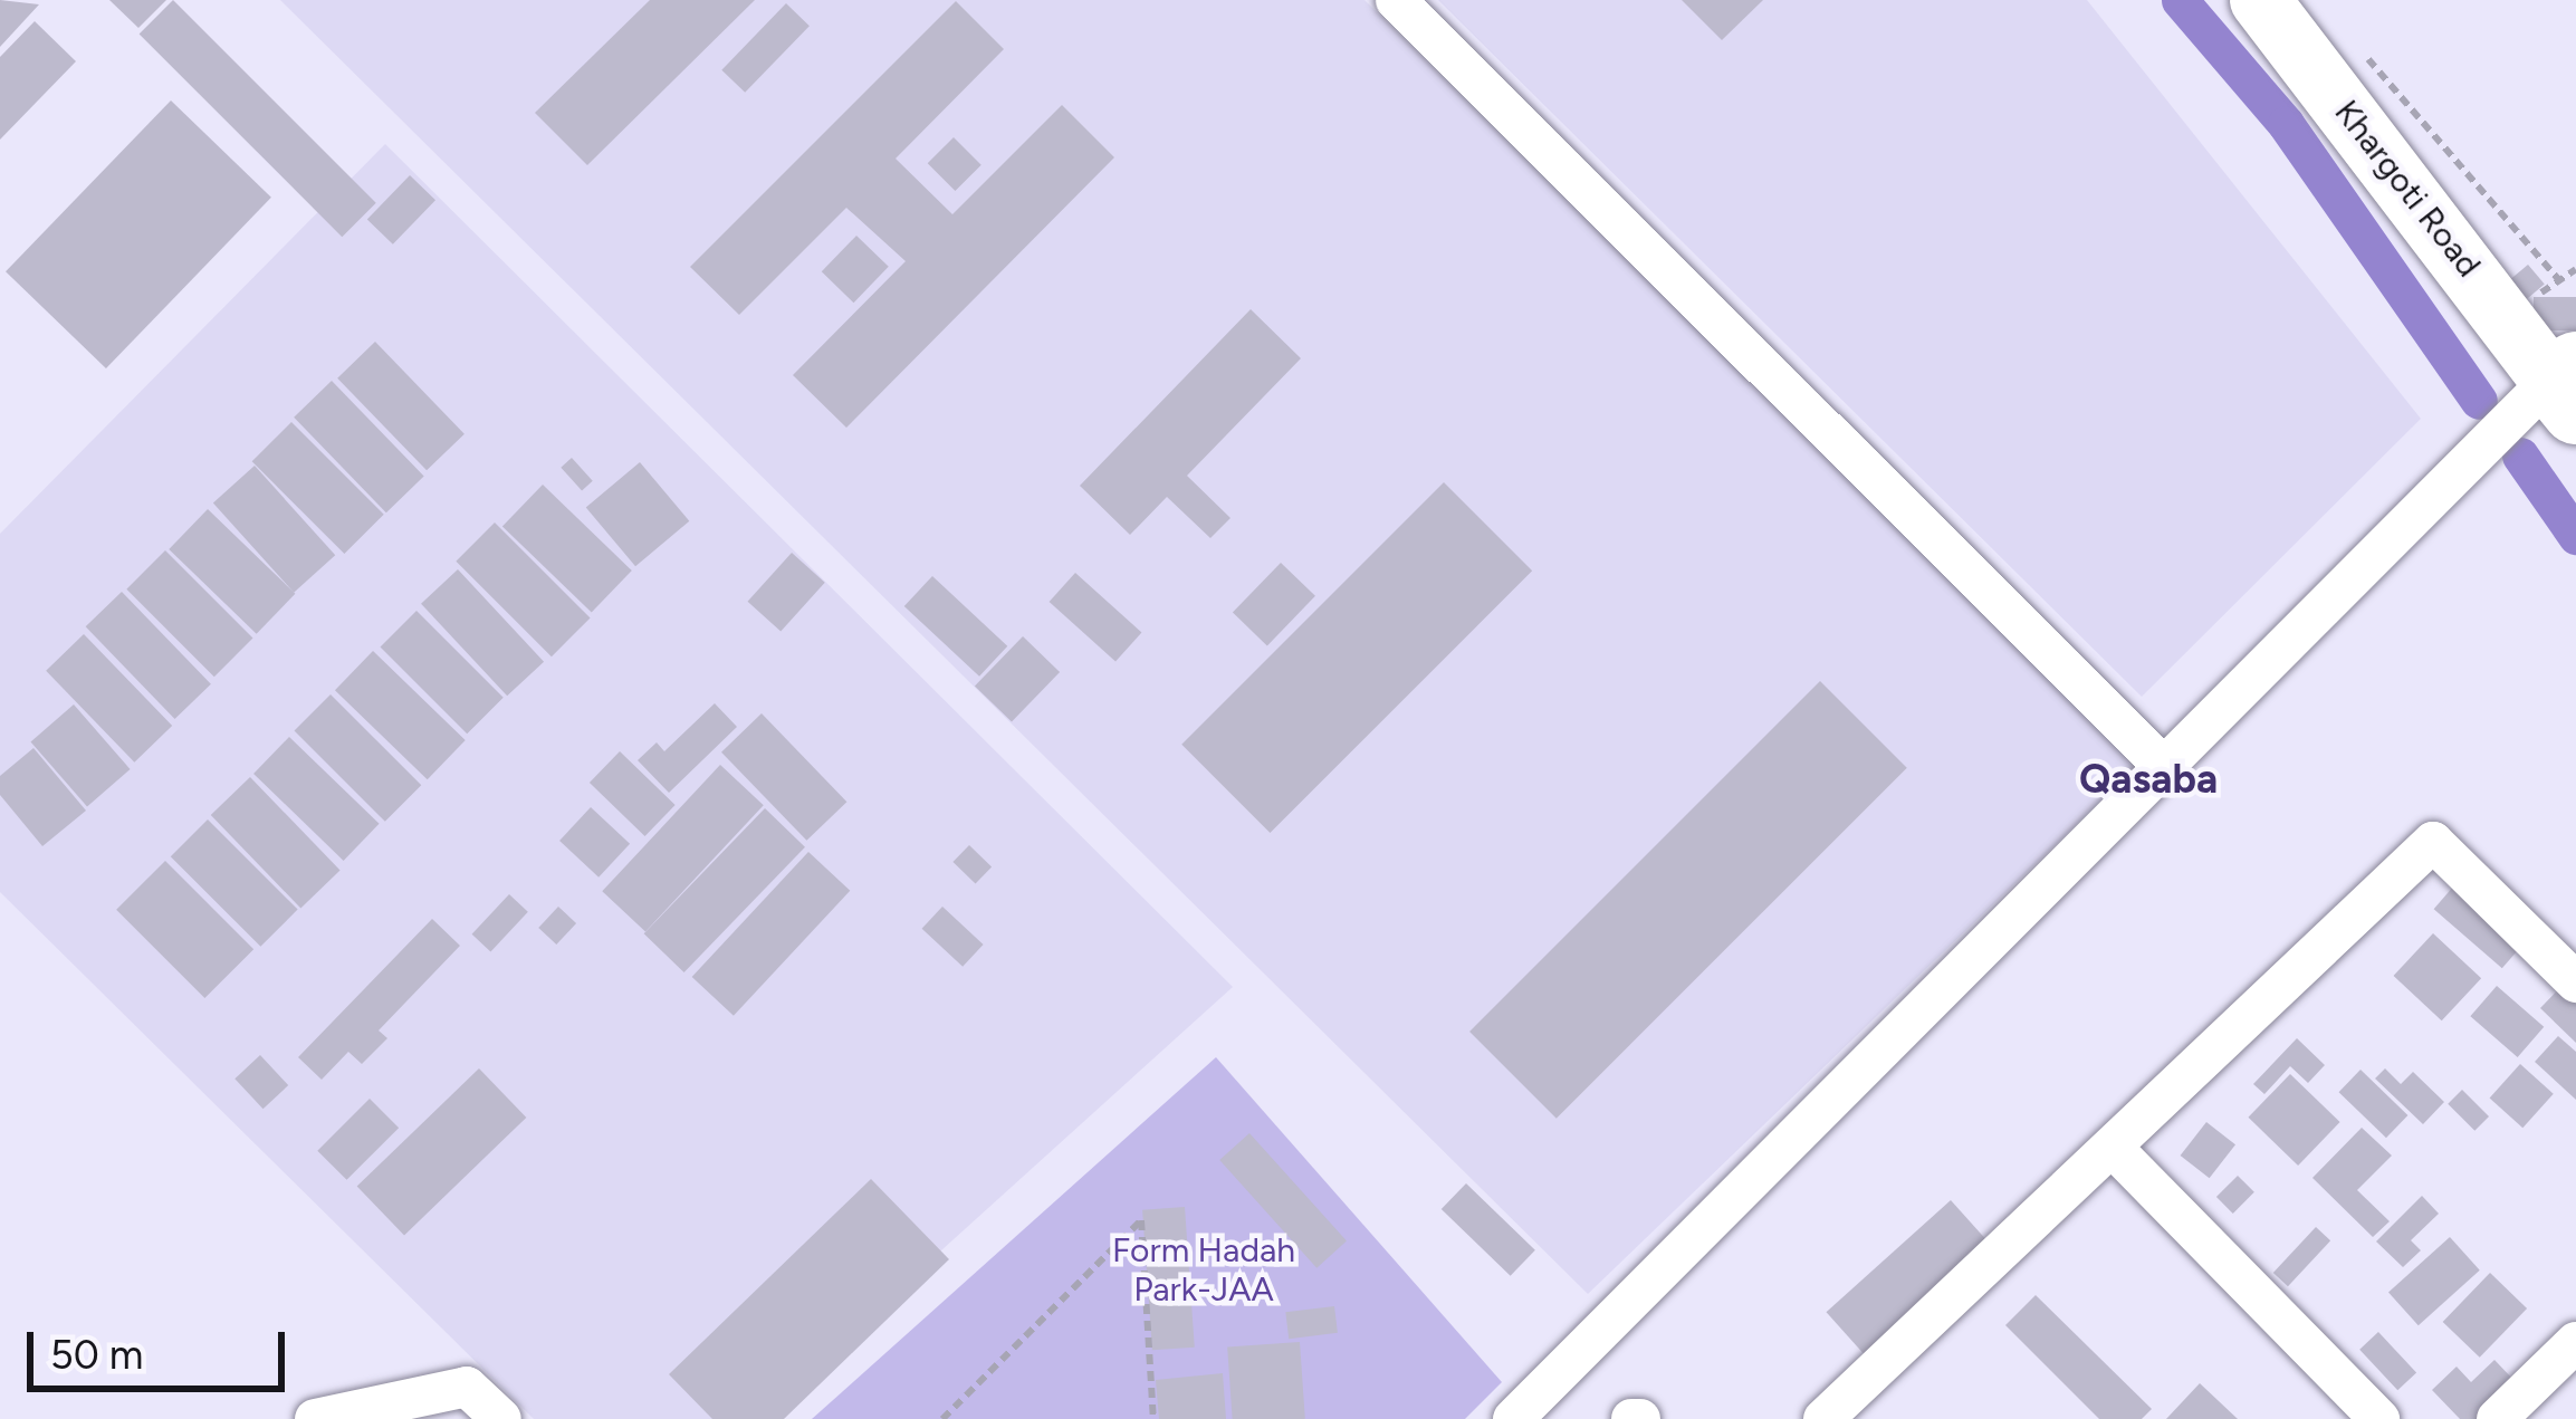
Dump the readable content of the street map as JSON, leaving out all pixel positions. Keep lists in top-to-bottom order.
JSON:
{
  "streets": {
    "main road": ["Khargoti Road"]
  },
  "districts": ["Qasaba"],
  "parks": ["Form Hadah Park-JAA"],
  "scale_bar": "50 m"
}
